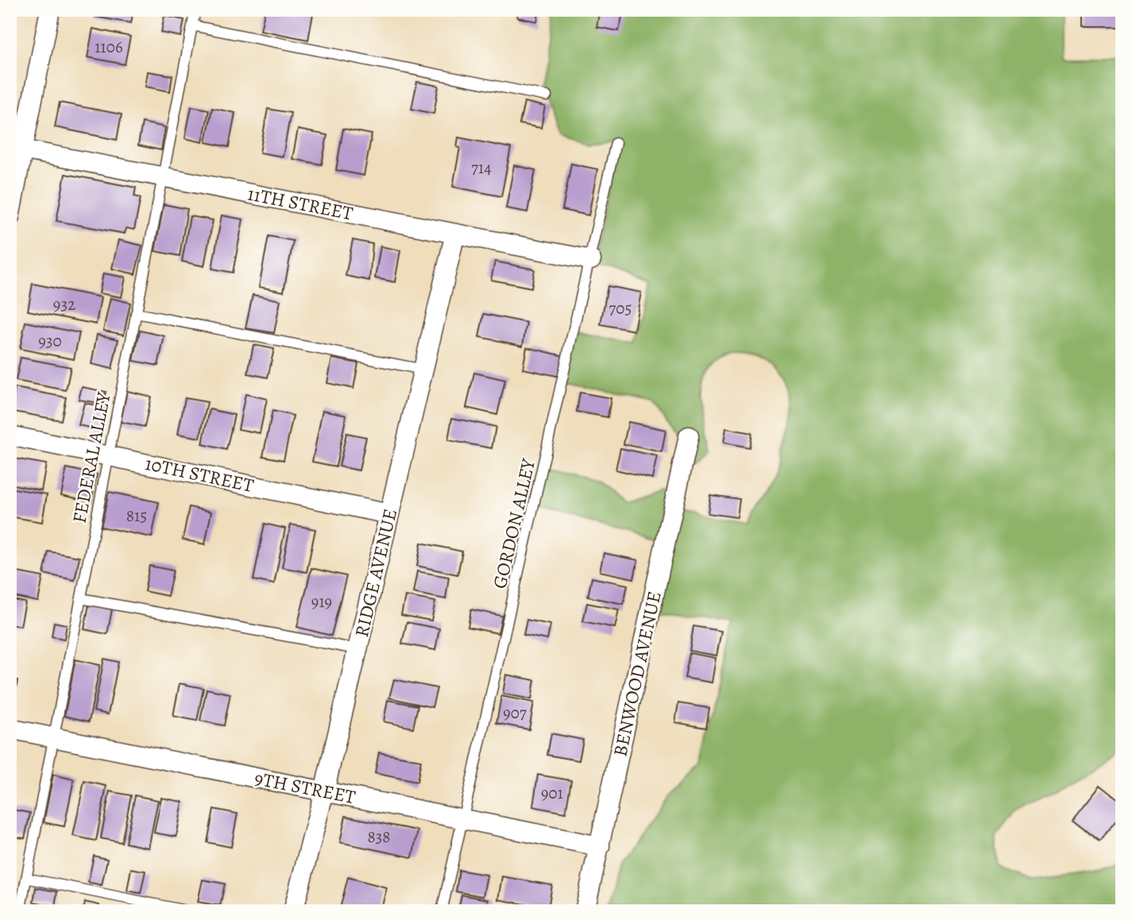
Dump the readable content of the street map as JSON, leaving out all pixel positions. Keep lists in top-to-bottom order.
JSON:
{
  "streets": {
    "street": [
      "11TH STREET",
      "10TH STREET",
      "RIDGE AVENUE",
      "BENWOOD AVENUE",
      "9TH STREET"
    ],
    "lane": ["FEDERAL ALLEY", "GORDON ALLEY"]
  },
  "crossings": [
    ["11TH STREET", "FEDERAL ALLEY"],
    ["11TH STREET", "GORDON ALLEY"],
    ["11TH STREET", "RIDGE AVENUE"],
    ["FEDERAL ALLEY", "10TH STREET"],
    ["FEDERAL ALLEY", "9TH STREET"],
    ["10TH STREET", "RIDGE AVENUE"],
    ["GORDON ALLEY", "9TH STREET"],
    ["RIDGE AVENUE", "9TH STREET"],
    ["BENWOOD AVENUE", "9TH STREET"]
  ],
  "house_numbers": [
    "1106",
    "714",
    "932",
    "705",
    "930",
    "815",
    "919",
    "907",
    "901",
    "838"
  ]
}
